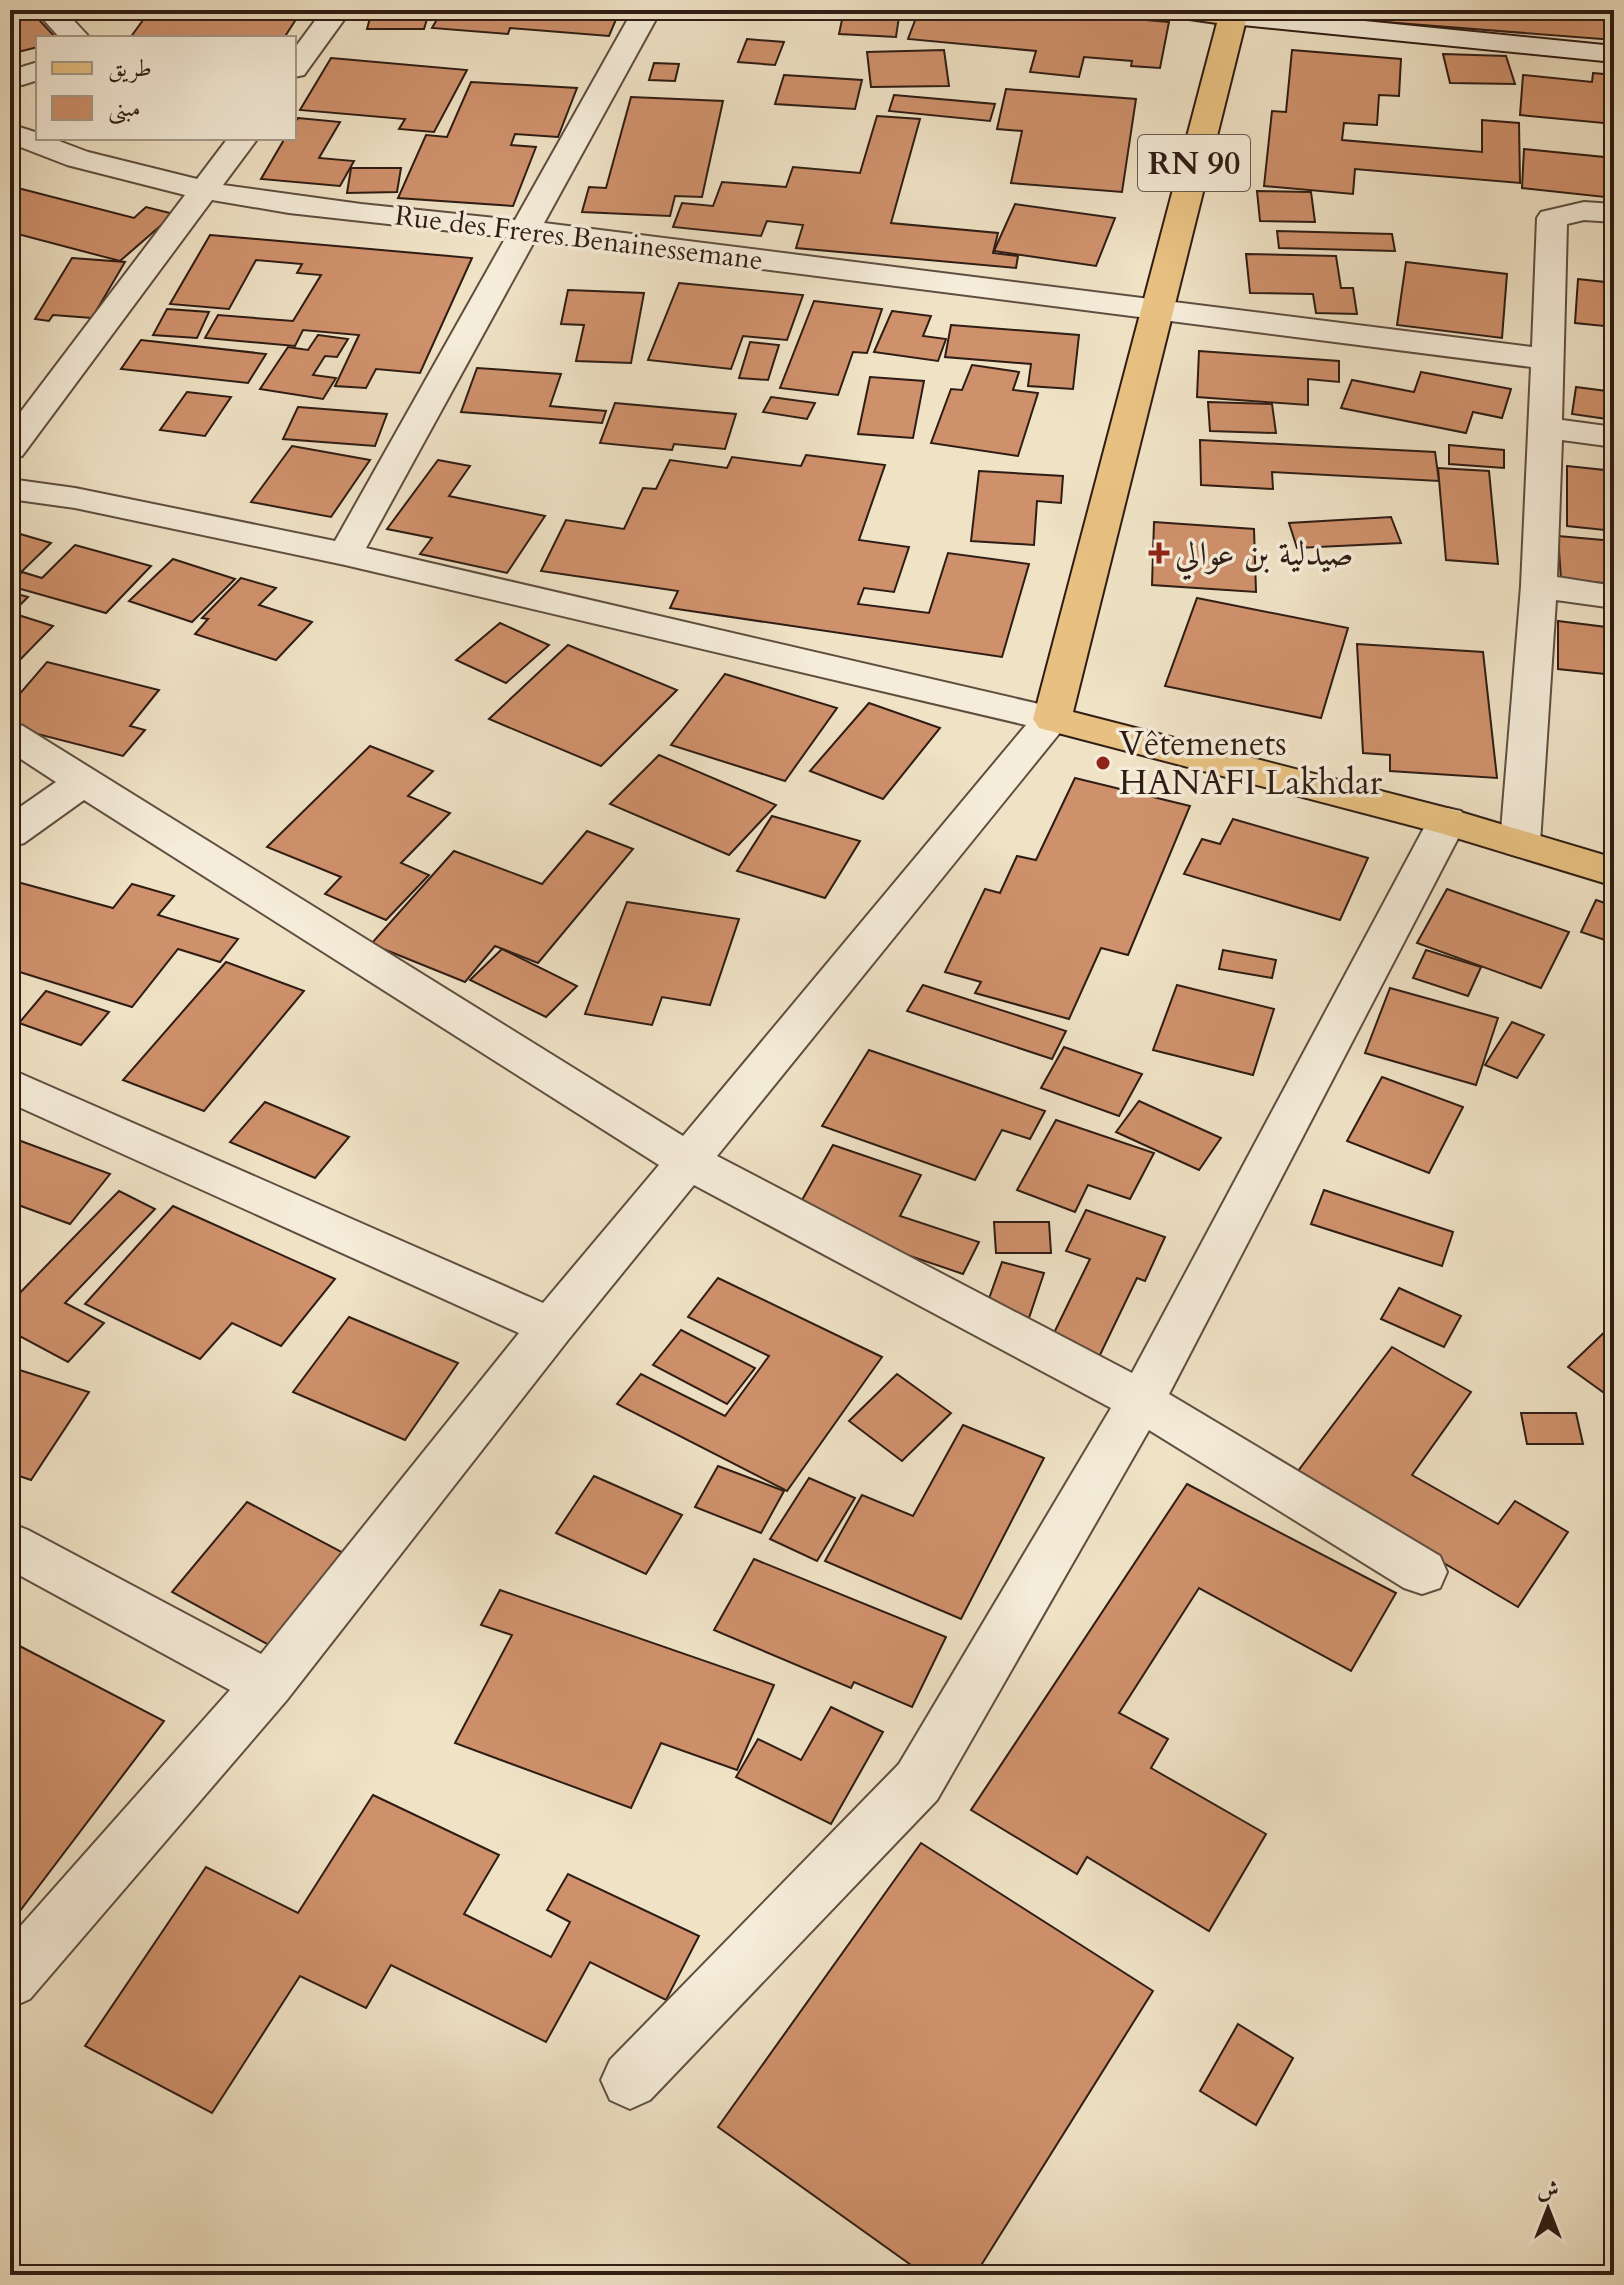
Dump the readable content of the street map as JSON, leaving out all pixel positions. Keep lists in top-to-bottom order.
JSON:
{
  "streets": {
    "main road": ["RN 90"],
    "street": ["Rue des Freres Benainessemane"]
  },
  "crossings": [
    ["RN 90", "Rue des Freres Benainessemane"]
  ],
  "places": {
    "health": ["صيدلية بن عوالي"],
    "other": ["Vêtemenets HANAFI Lakhdar"]
  },
  "legend": ["طريق", "مبنى"],
  "north": "top"
}
